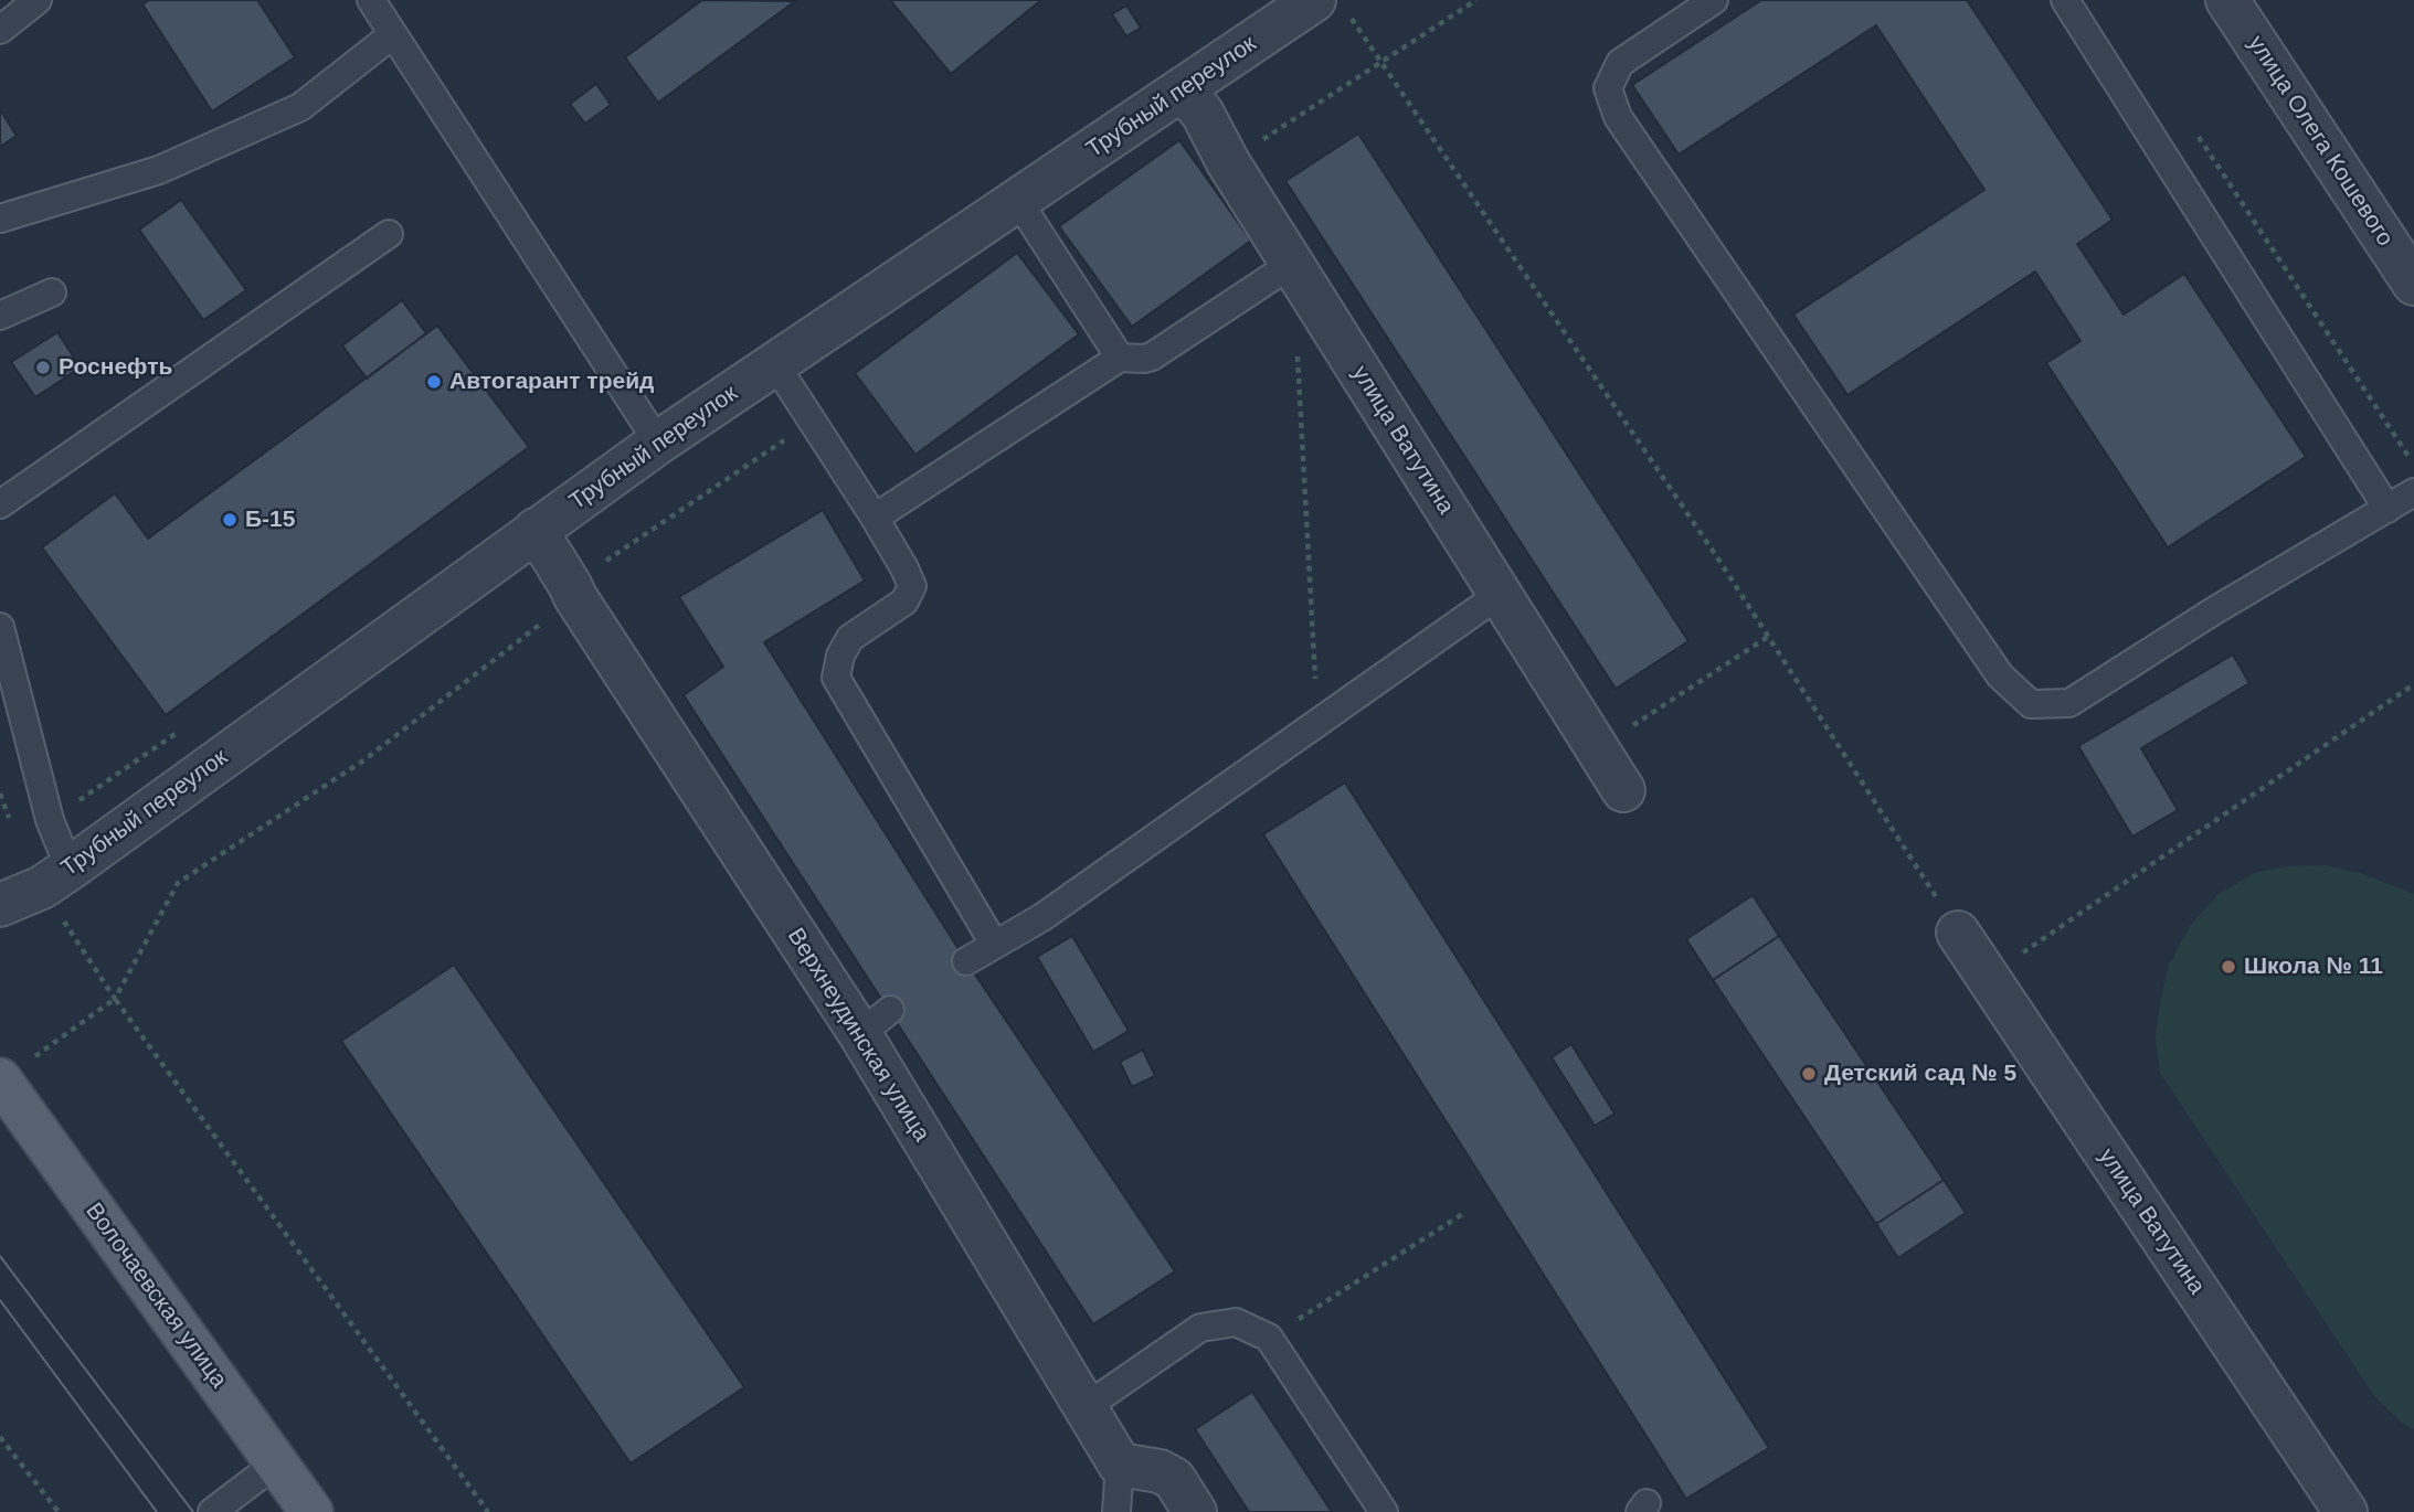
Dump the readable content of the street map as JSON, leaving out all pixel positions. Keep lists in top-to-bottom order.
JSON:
{
  "streets": {
    "main road": ["Волочаевская улица"],
    "street": [
      "Трубный переулок",
      "улица Олега Кошевого",
      "улица Ватутина",
      "Верхнеудинская улица"
    ]
  },
  "crossings": [
    ["Трубный переулок", "улица Ватутина"],
    ["Трубный переулок", "Верхнеудинская улица"]
  ],
  "places": [
    "Роснефть",
    "Автогарант трейд",
    "Б-15",
    "Школа № 11",
    "Детский сад № 5"
  ]
}
